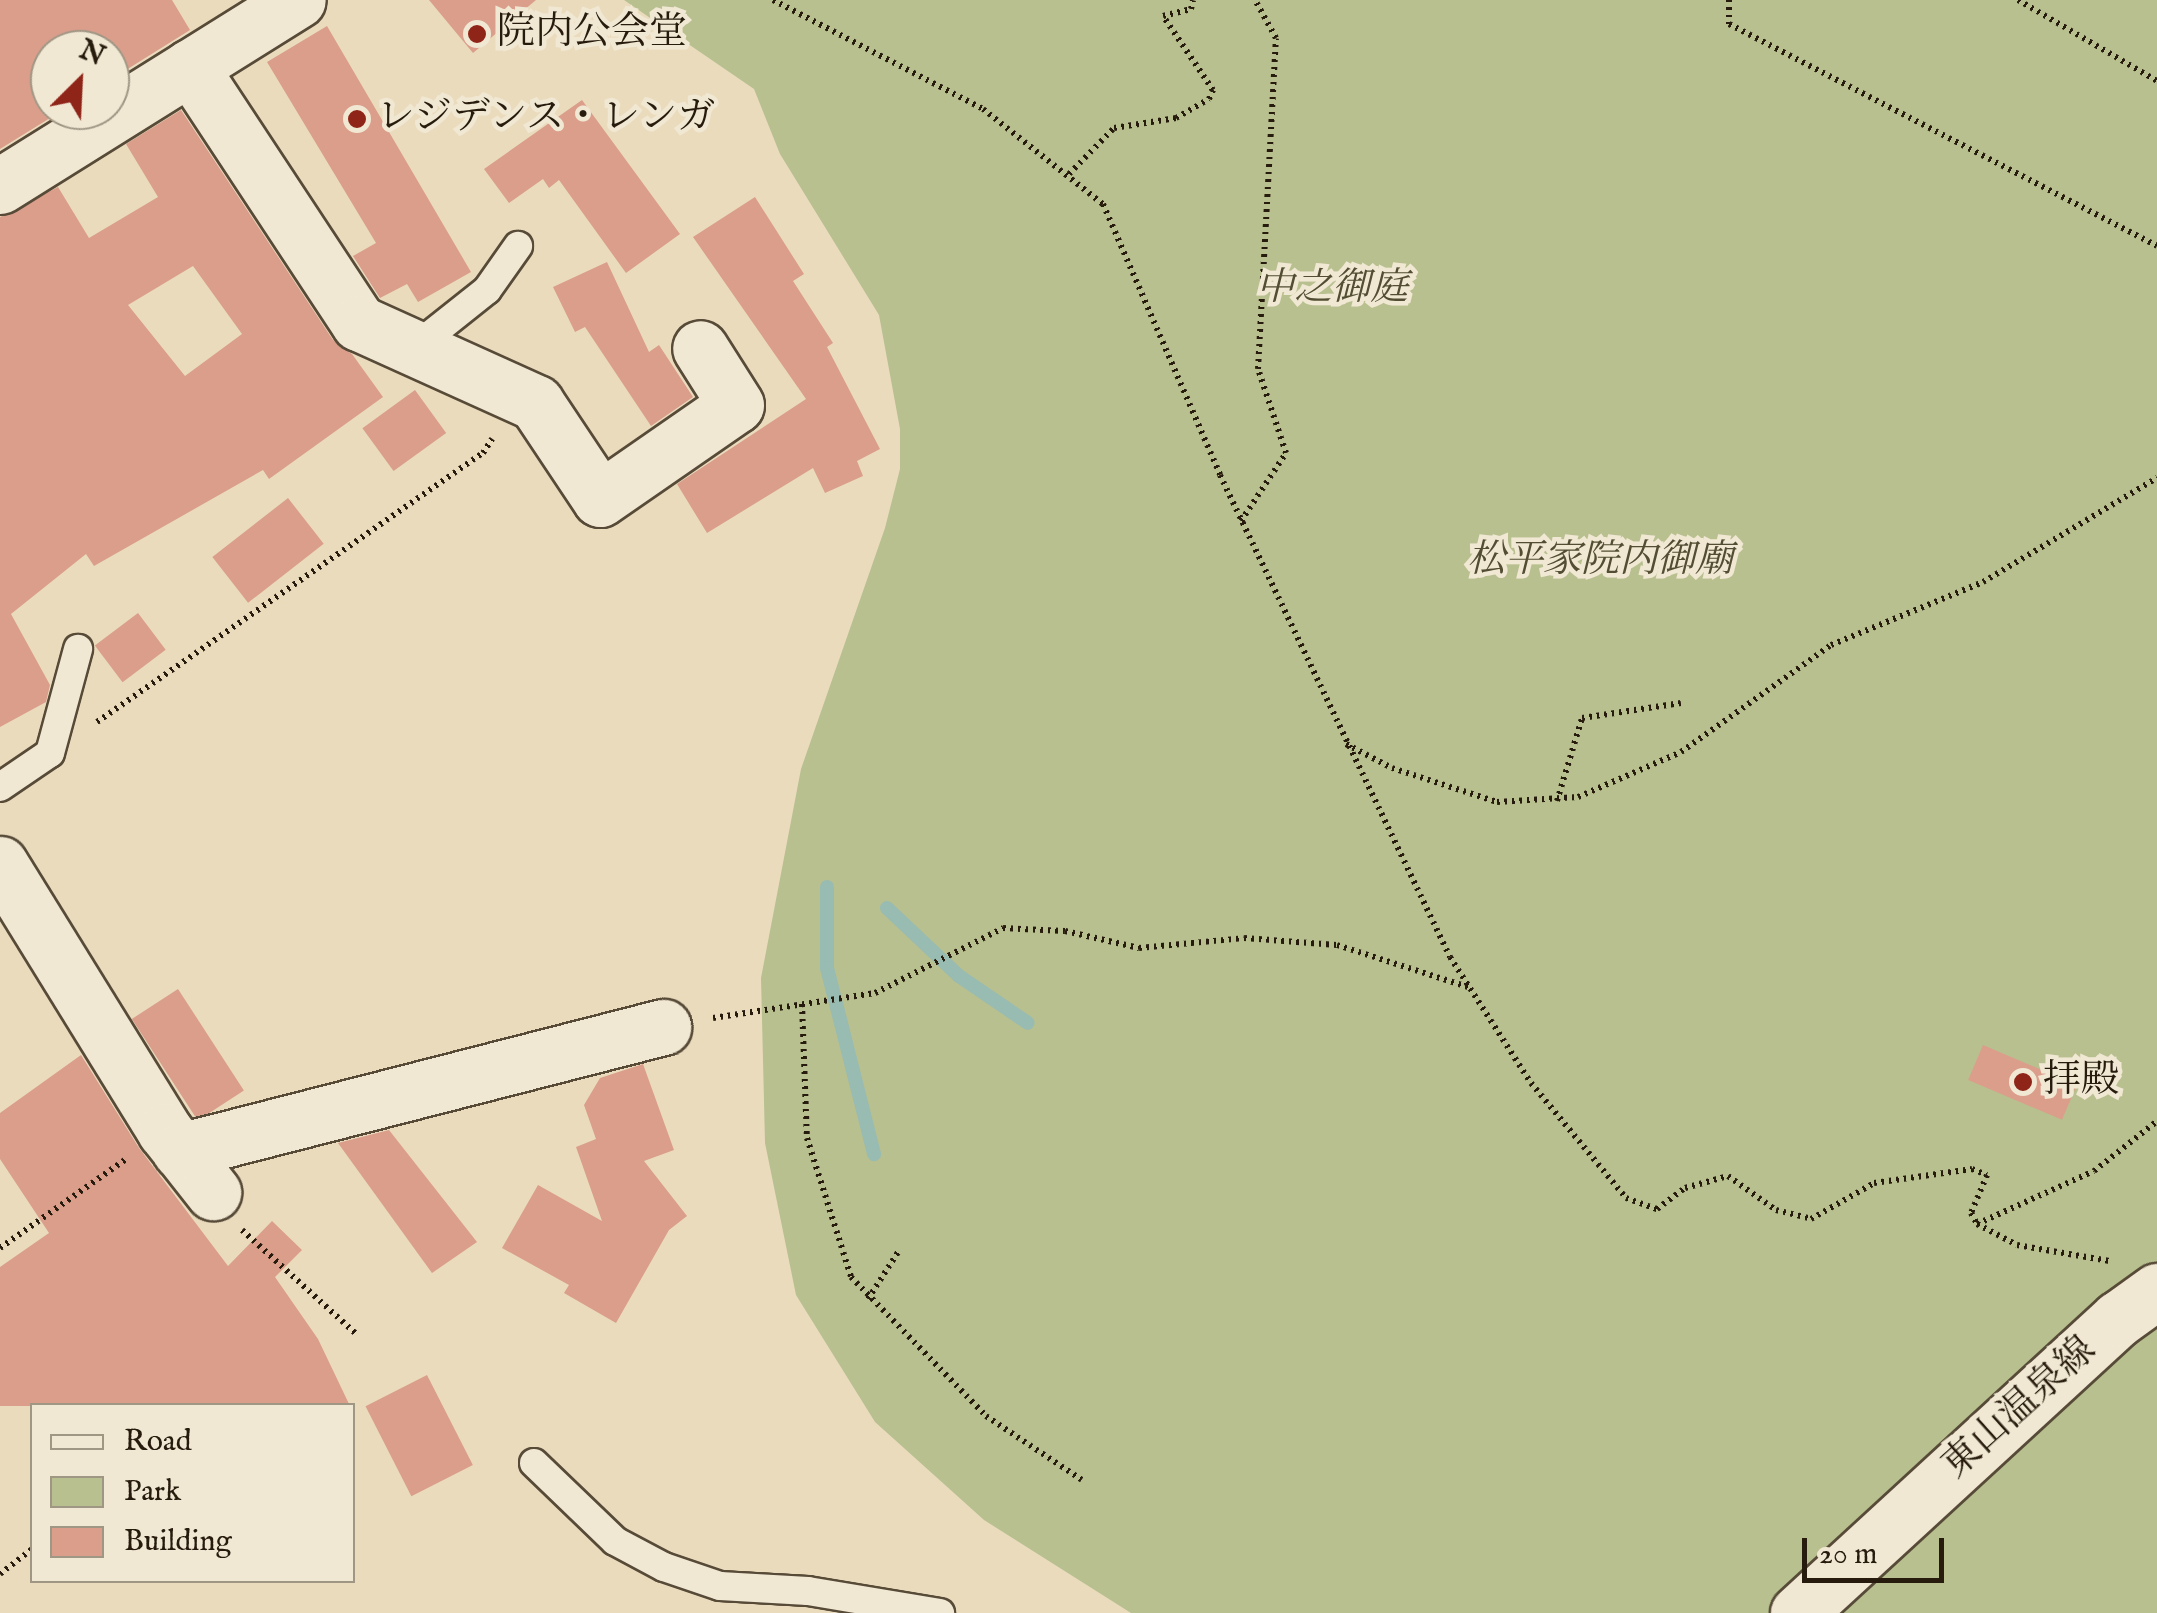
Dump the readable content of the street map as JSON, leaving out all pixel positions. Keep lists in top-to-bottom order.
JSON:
{
  "streets": {
    "street": ["東山温泉線"]
  },
  "parks": ["中之御庭", "松平家院内御廟"],
  "places": ["院内公会堂", "レジデンス・レンガ", "拝殿"],
  "legend": ["Road", "Park", "Building"],
  "scale_bar": "20 m",
  "north": "top right"
}
